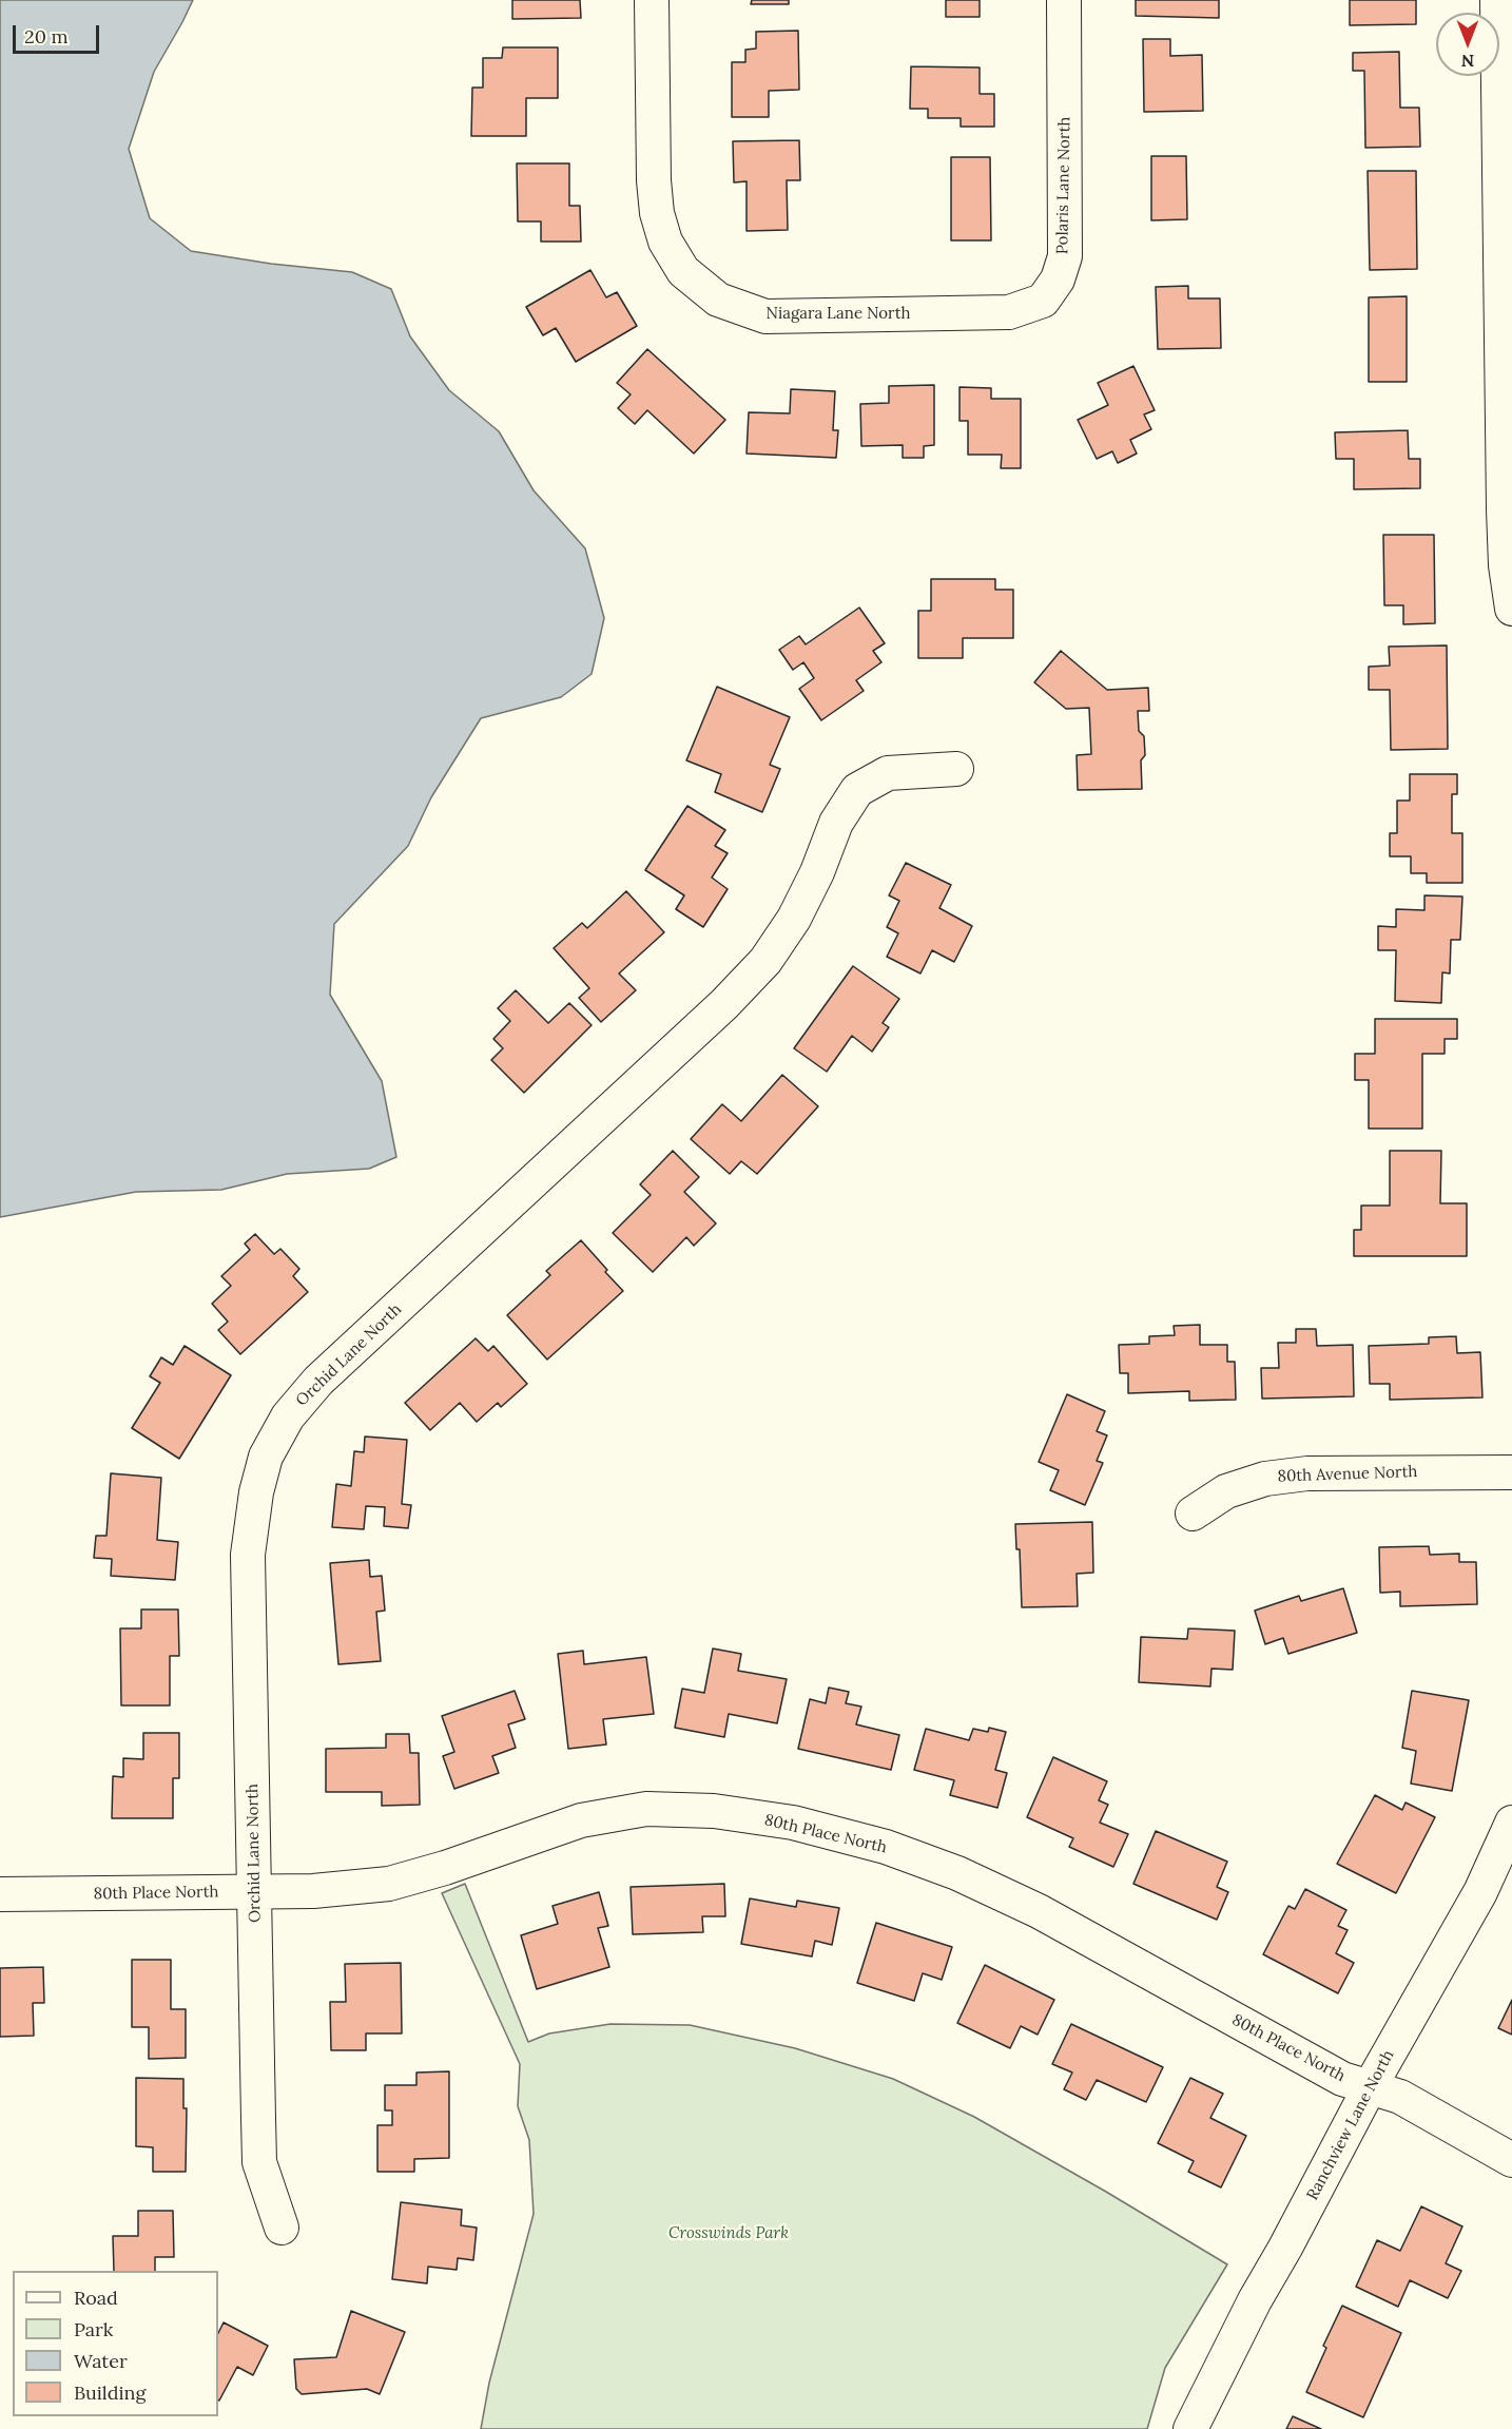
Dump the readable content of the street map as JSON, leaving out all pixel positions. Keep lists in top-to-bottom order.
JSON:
{
  "streets": {
    "street": [
      "Polaris Lane North",
      "Niagara Lane North",
      "Orchid Lane North",
      "80th Avenue North",
      "80th Place North",
      "Ranchview Lane North"
    ]
  },
  "crossings": [
    ["Polaris Lane North", "Niagara Lane North"],
    ["Orchid Lane North", "80th Place North"],
    ["80th Place North", "Ranchview Lane North"]
  ],
  "parks": ["Crosswinds Park"],
  "legend": [
    "Road",
    "Park",
    "Water",
    "Building"
  ],
  "scale_bar": "20 m",
  "north": "bottom"
}
